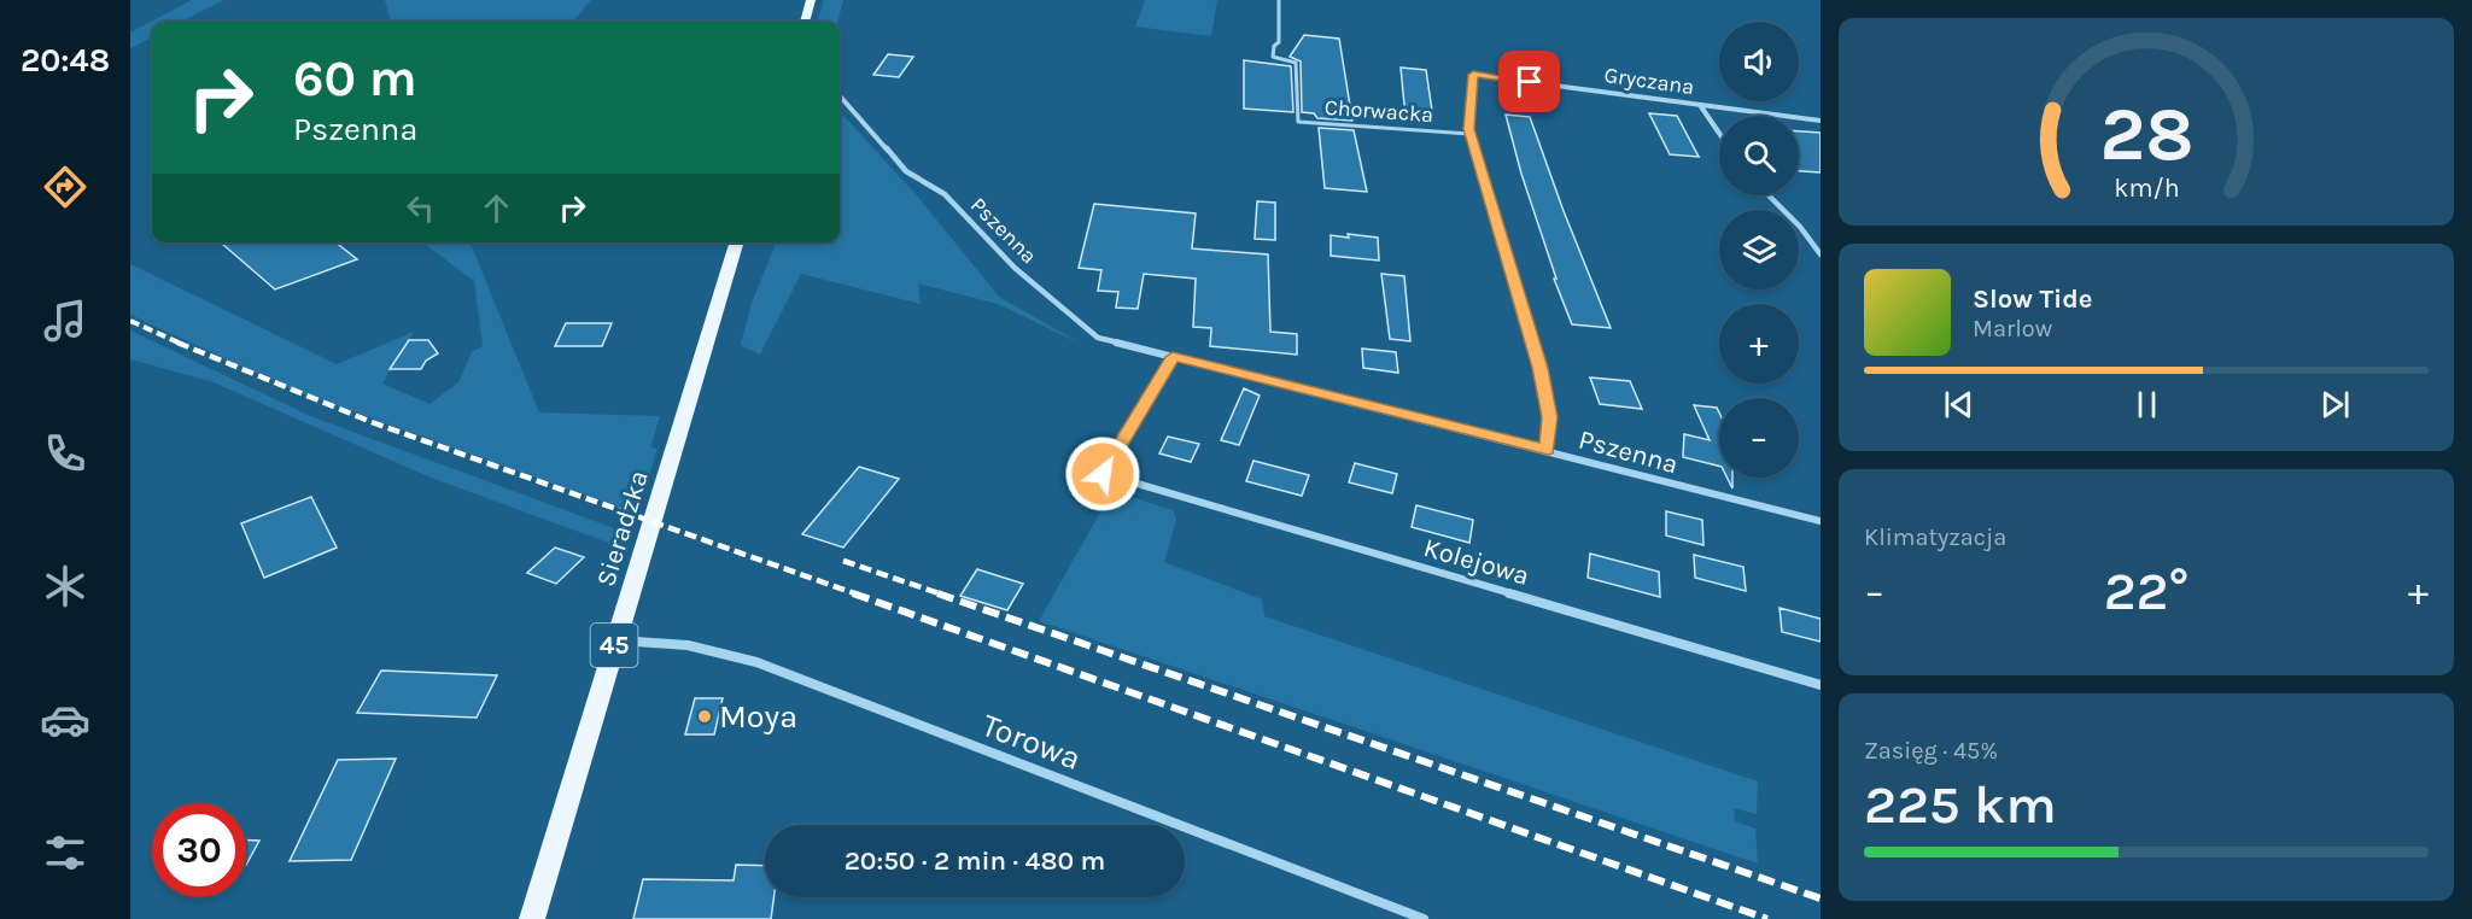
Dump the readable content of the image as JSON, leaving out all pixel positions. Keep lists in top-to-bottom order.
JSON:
{
  "streets": {
    "main road": ["Sieradzka", "45"],
    "street": [
      "Gryczana",
      "Pszenna",
      "Kolejowa",
      "Torowa"
    ],
    "lane": ["Chorwacka"]
  },
  "crossings": [
    ["Gryczana", "Chorwacka"],
    ["Sieradzka", "Torowa"]
  ],
  "places": ["Moya"],
  "page": {
    "tabs": "20:48",
    "map_buttons": ["+", "−"],
    "turn": ["60 m", "Pszenna"],
    "song": ["Slow Tide", "Marlow"],
    "tile": [
      "Klimatyzacja",
      ["Zasięg · 45%", "225 km"]
    ],
    "heat": ["−", "22°", "+"],
    "limit": "30",
    "trip": "20:50 · 2 min · 480 m",
    "gauge": ["28", "km/h"]
  }
}
